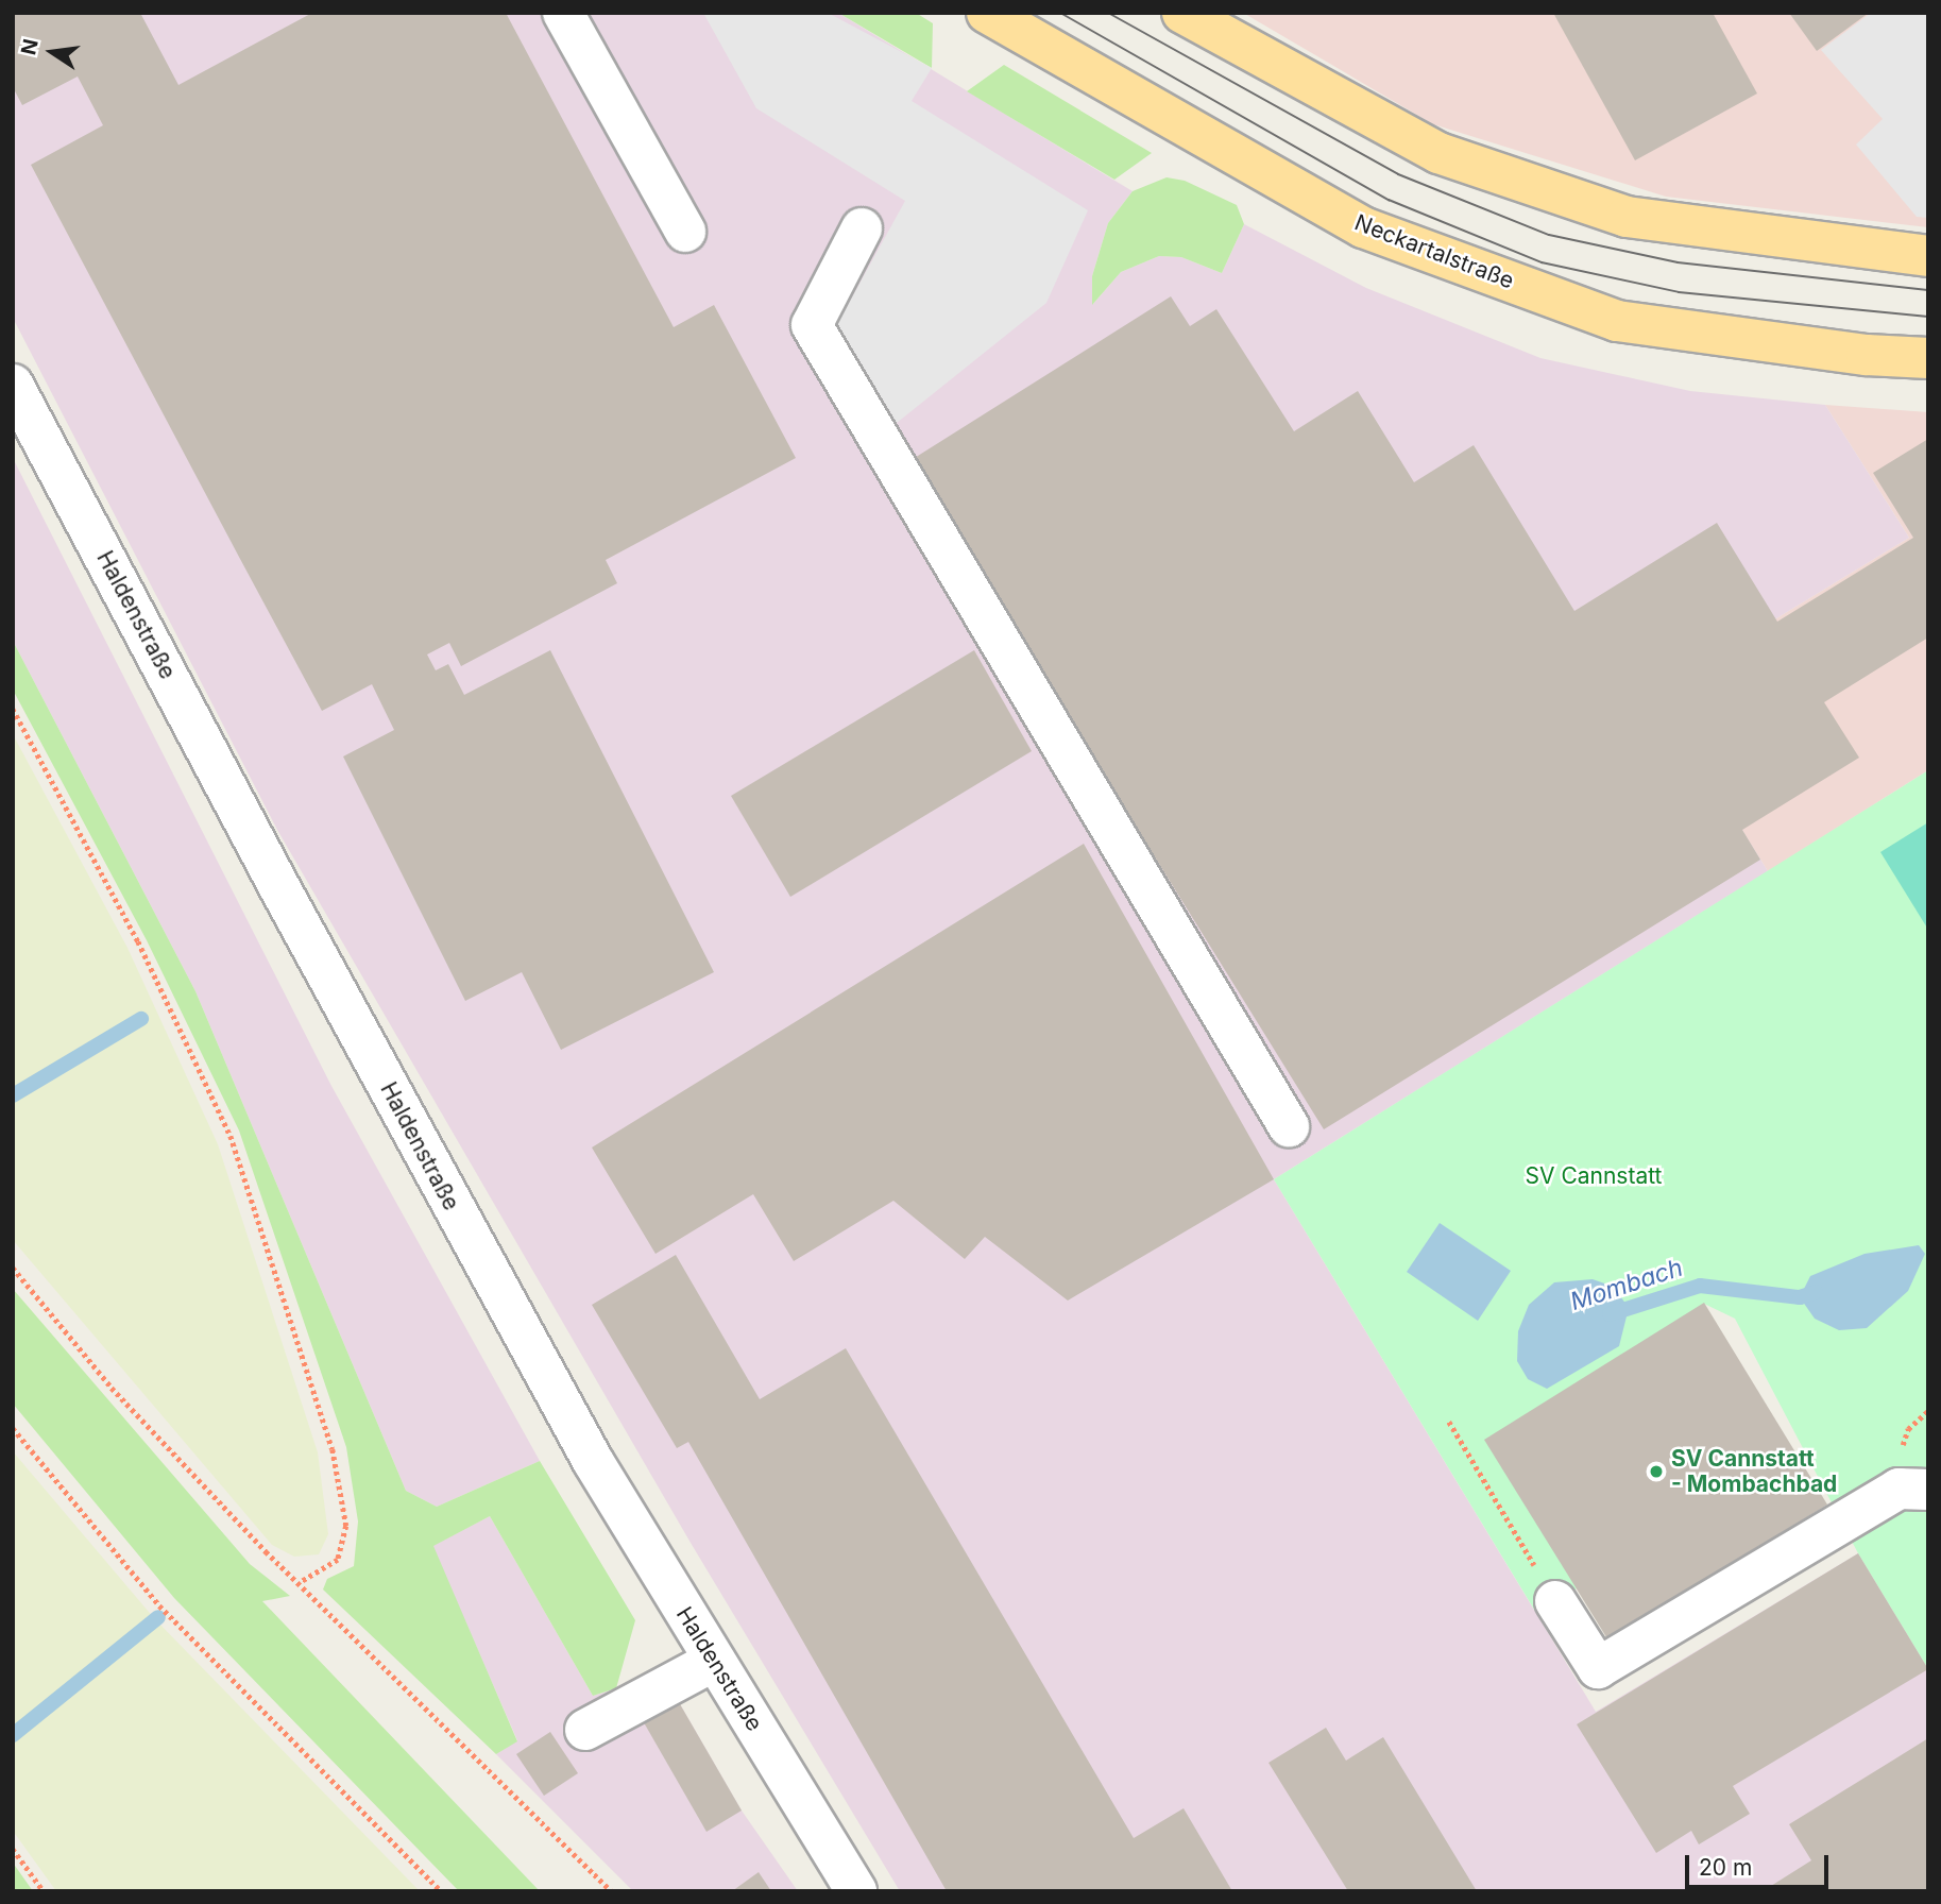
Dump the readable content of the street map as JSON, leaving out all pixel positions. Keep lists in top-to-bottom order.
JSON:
{
  "streets": {
    "main road": ["Neckartalstraße"],
    "street": ["Haldenstraße"]
  },
  "water": ["Mombach"],
  "parks": ["SV Cannstatt"],
  "places": ["SV Cannstatt - Mombachbad"],
  "scale_bar": "20 m",
  "north": "left"
}
